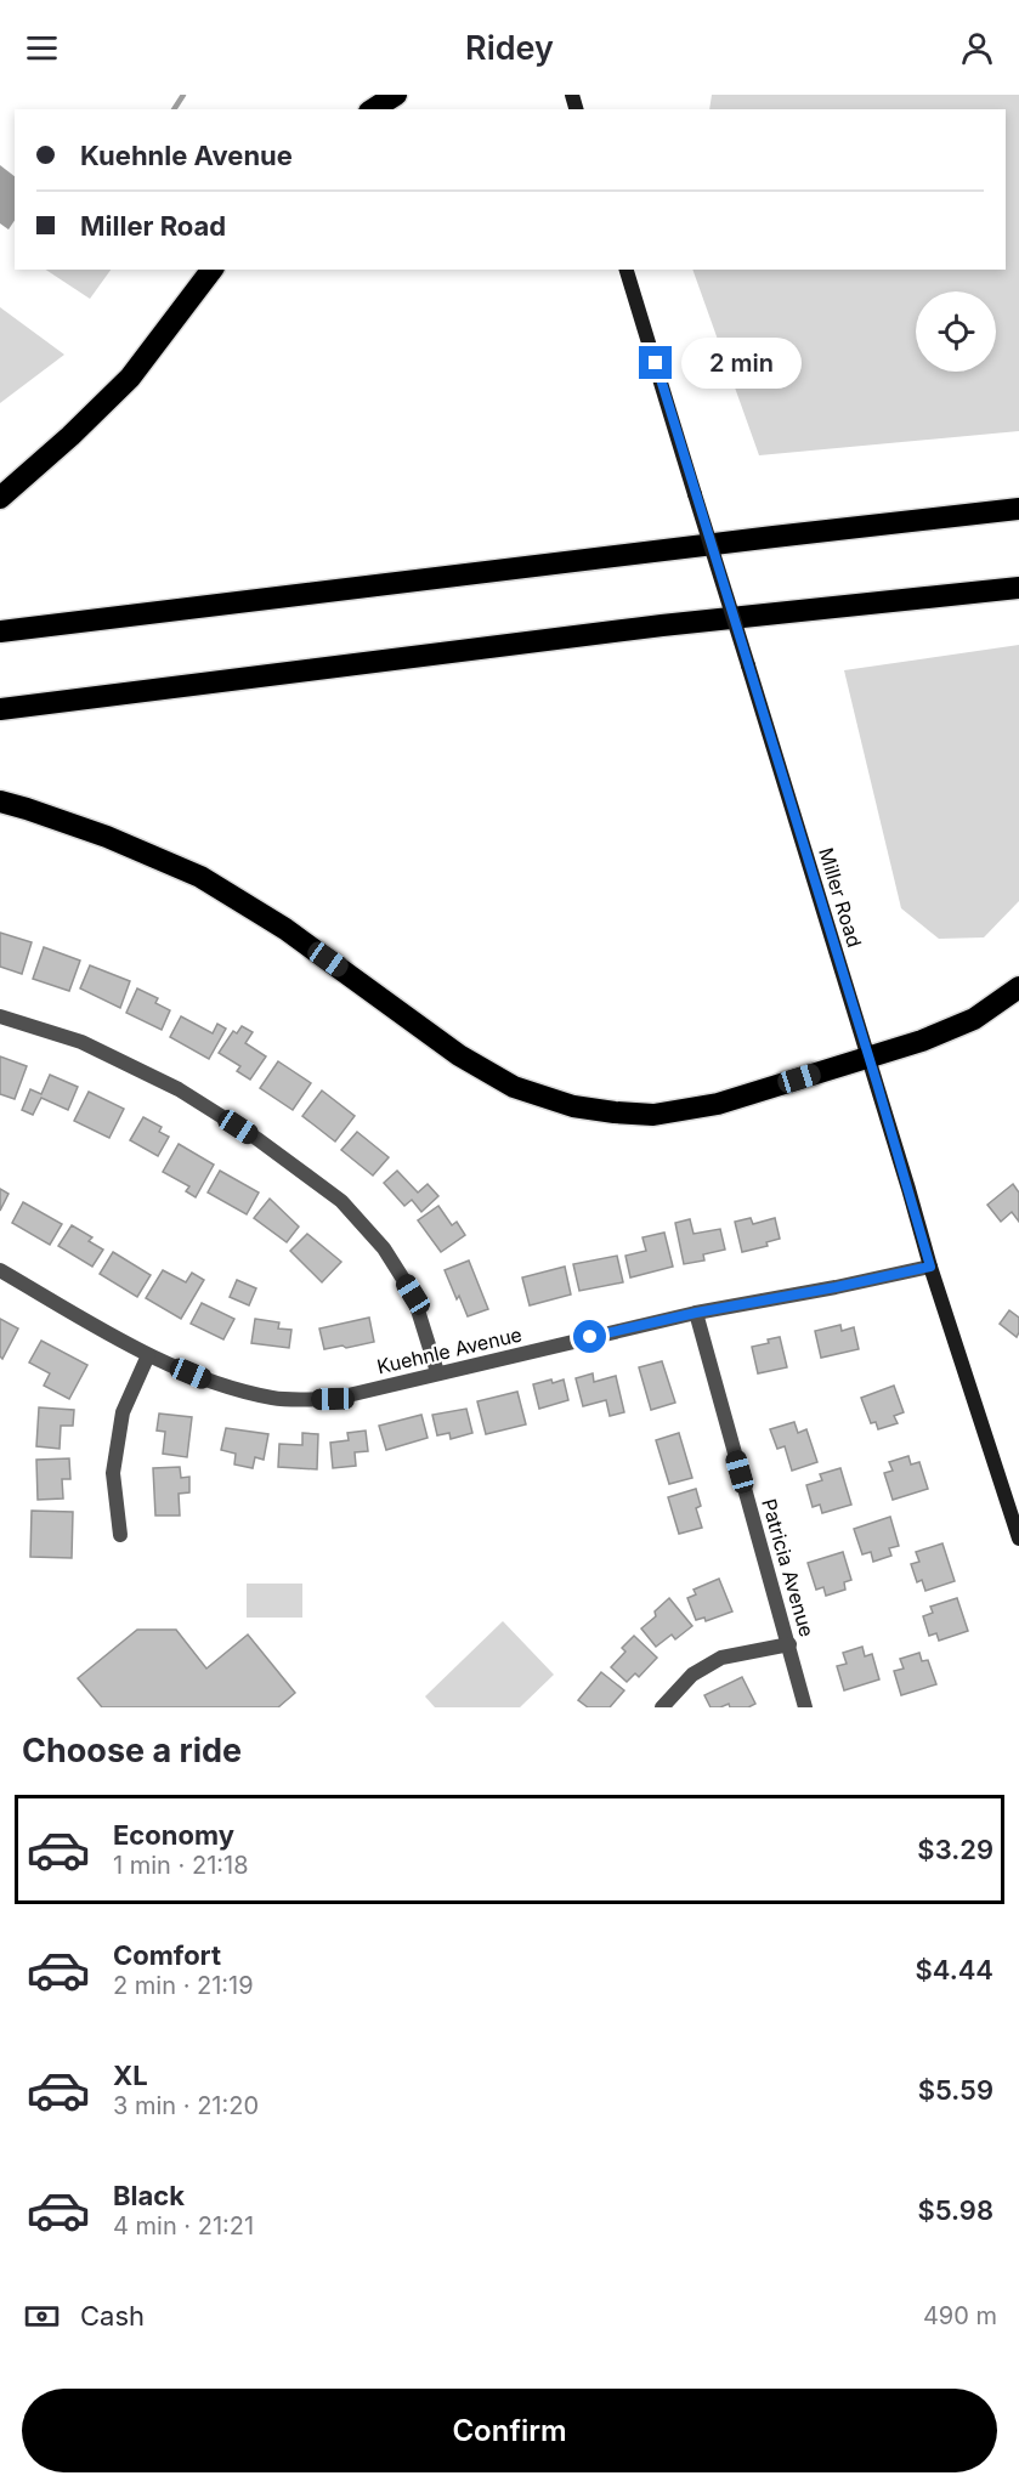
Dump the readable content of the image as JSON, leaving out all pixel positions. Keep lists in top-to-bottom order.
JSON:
{
  "streets": {
    "main road": ["Miller Road"],
    "street": ["Kuehnle Avenue", "Patricia Avenue"]
  },
  "crossings": [
    ["Miller Road", "Kuehnle Avenue"],
    ["Kuehnle Avenue", "Patricia Avenue"]
  ],
  "page": {
    "header": "Ridey",
    "banner": ["Kuehnle Avenue", "Miller Road"],
    "bubble": "2 min",
    "heading": "Choose a ride",
    "list": [
      {
        "name": "Economy",
        "note": "1 min · 21:18",
        "value": "$3.29"
      },
      {
        "name": "Comfort",
        "note": "2 min · 21:19",
        "value": "$4.44"
      },
      {
        "name": "XL",
        "note": "3 min · 21:20",
        "value": "$5.59"
      },
      {
        "name": "Black",
        "note": "4 min · 21:21",
        "value": "$5.98"
      }
    ],
    "pay": ["Cash", "490 m"],
    "buttons": "Confirm"
  }
}
